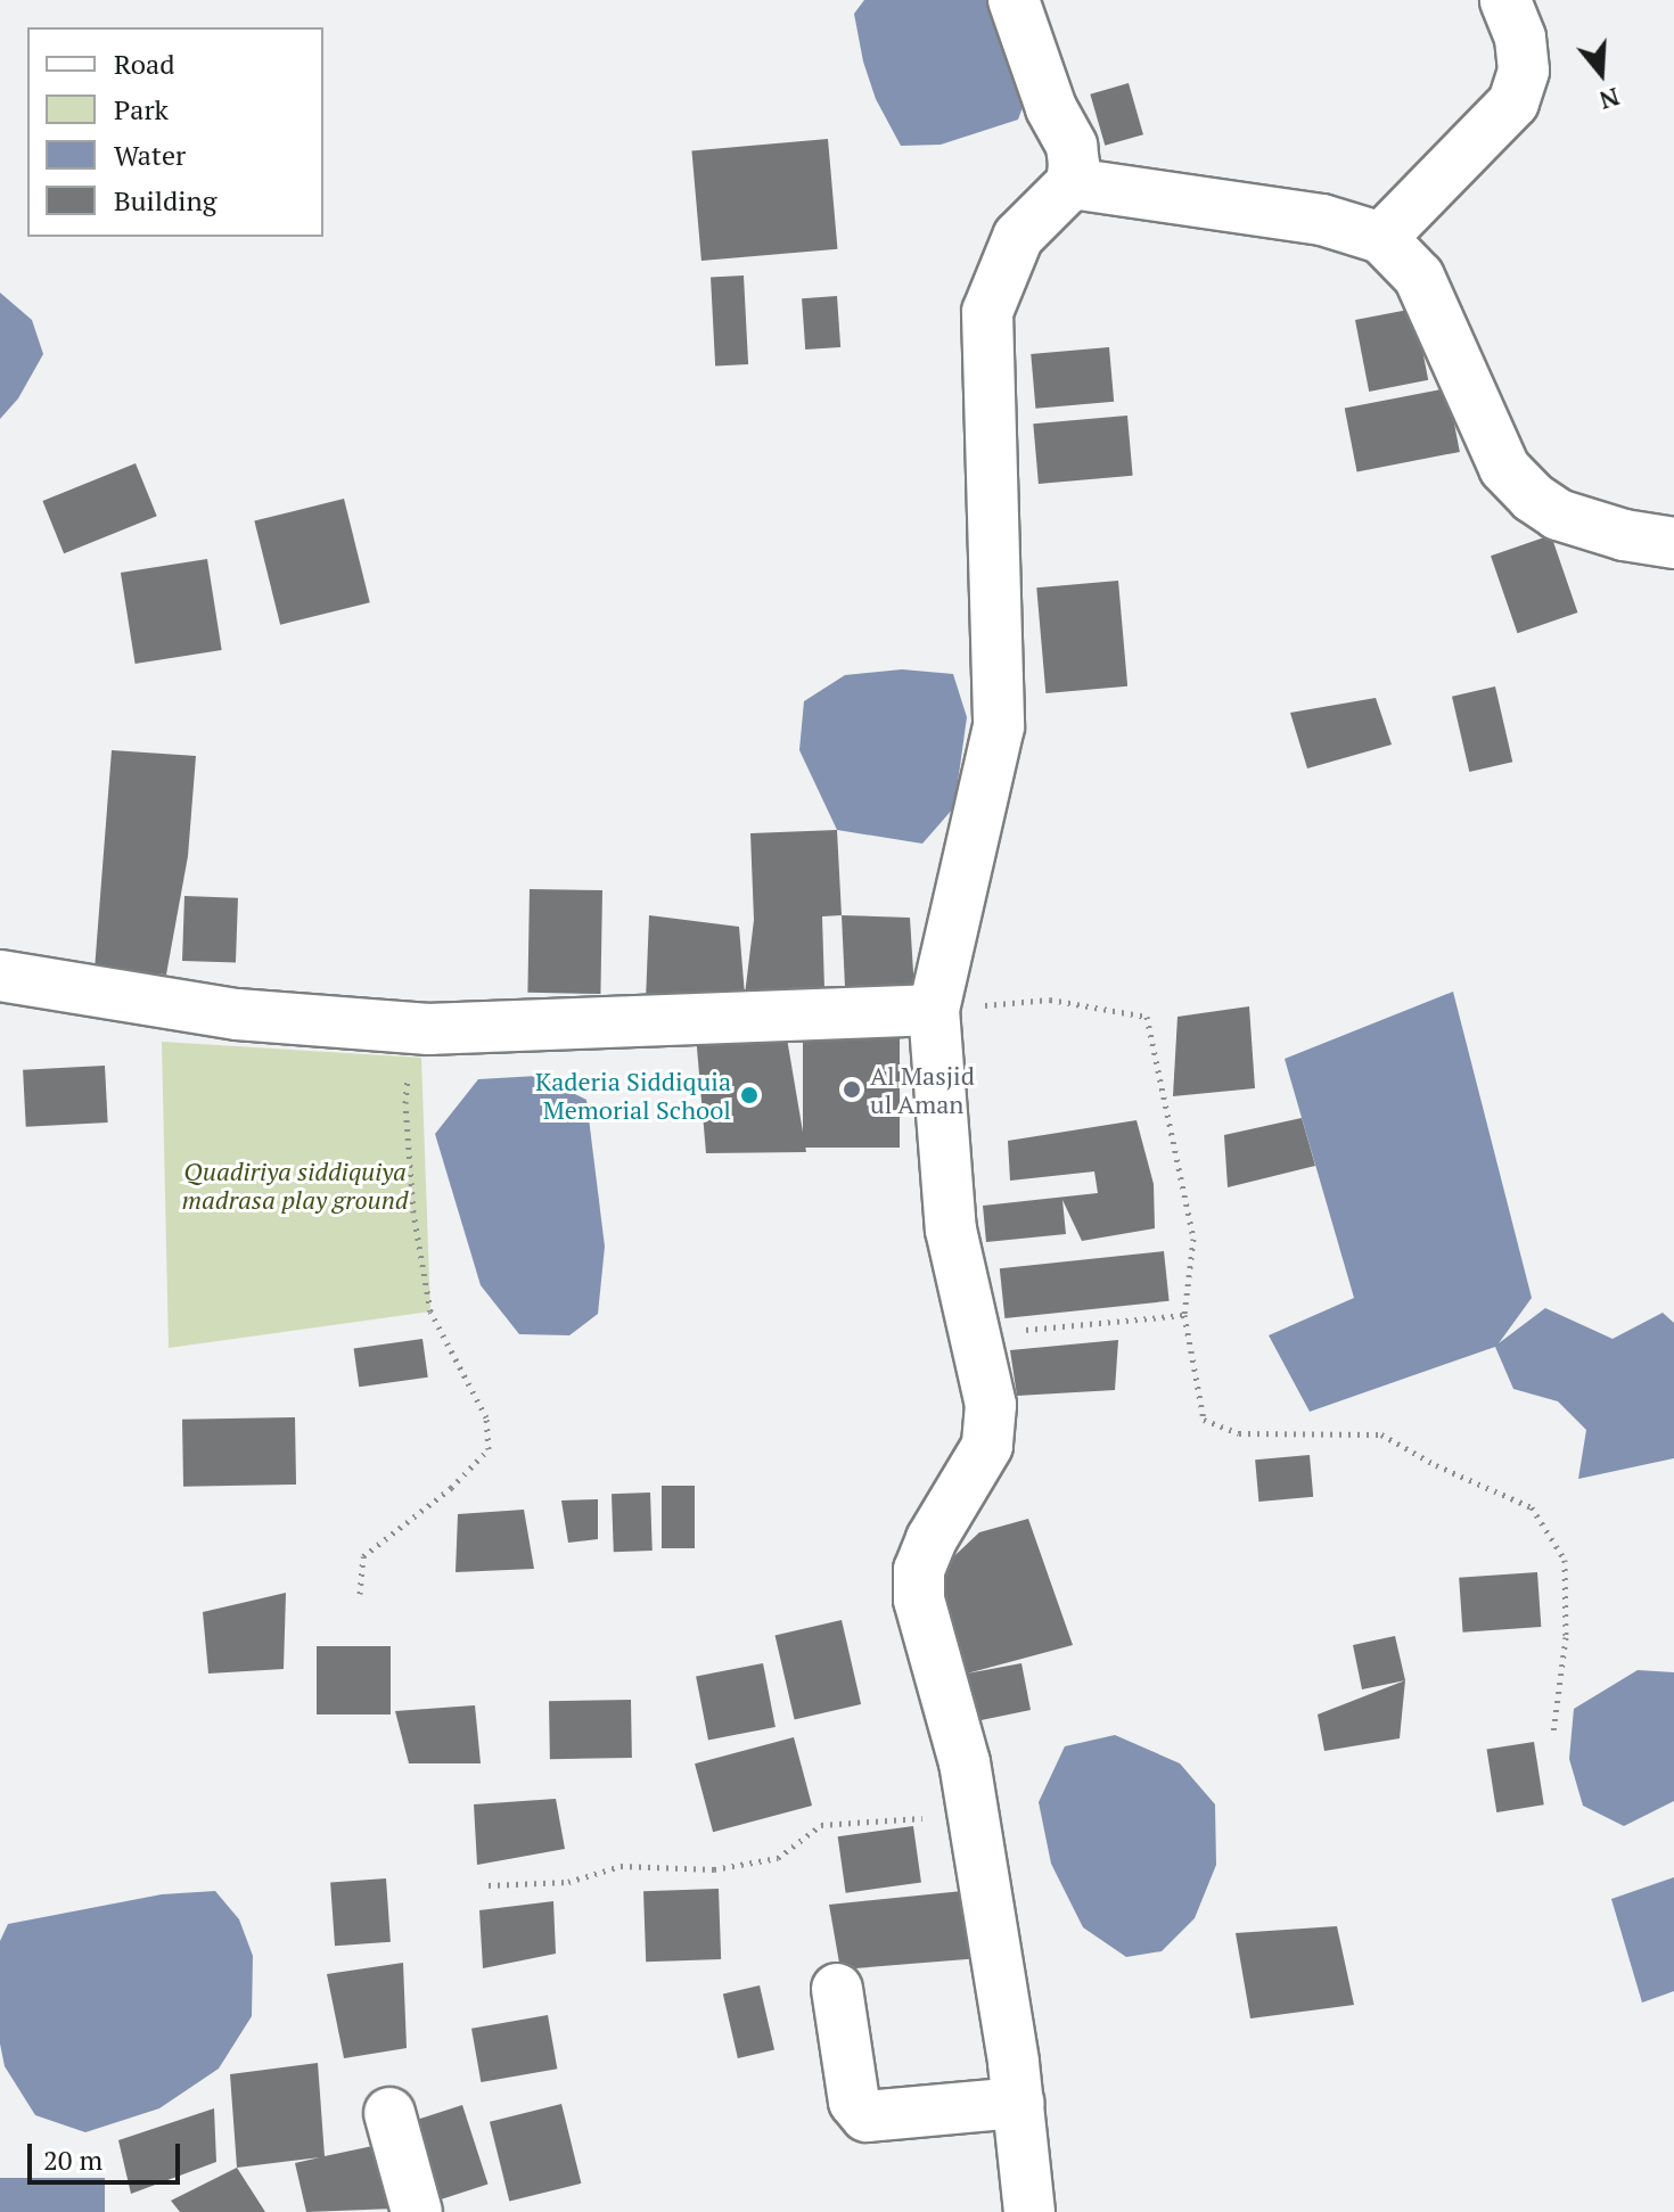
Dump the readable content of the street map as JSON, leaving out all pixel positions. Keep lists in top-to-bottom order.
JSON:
{
  "parks": ["Quadiriya siddiquiya madrasa play ground"],
  "places": ["Al Masjid ul Aman", "Kaderia Siddiquia Memorial School"],
  "legend": [
    "Road",
    "Park",
    "Water",
    "Building"
  ],
  "scale_bar": "20 m",
  "north": "bottom"
}
